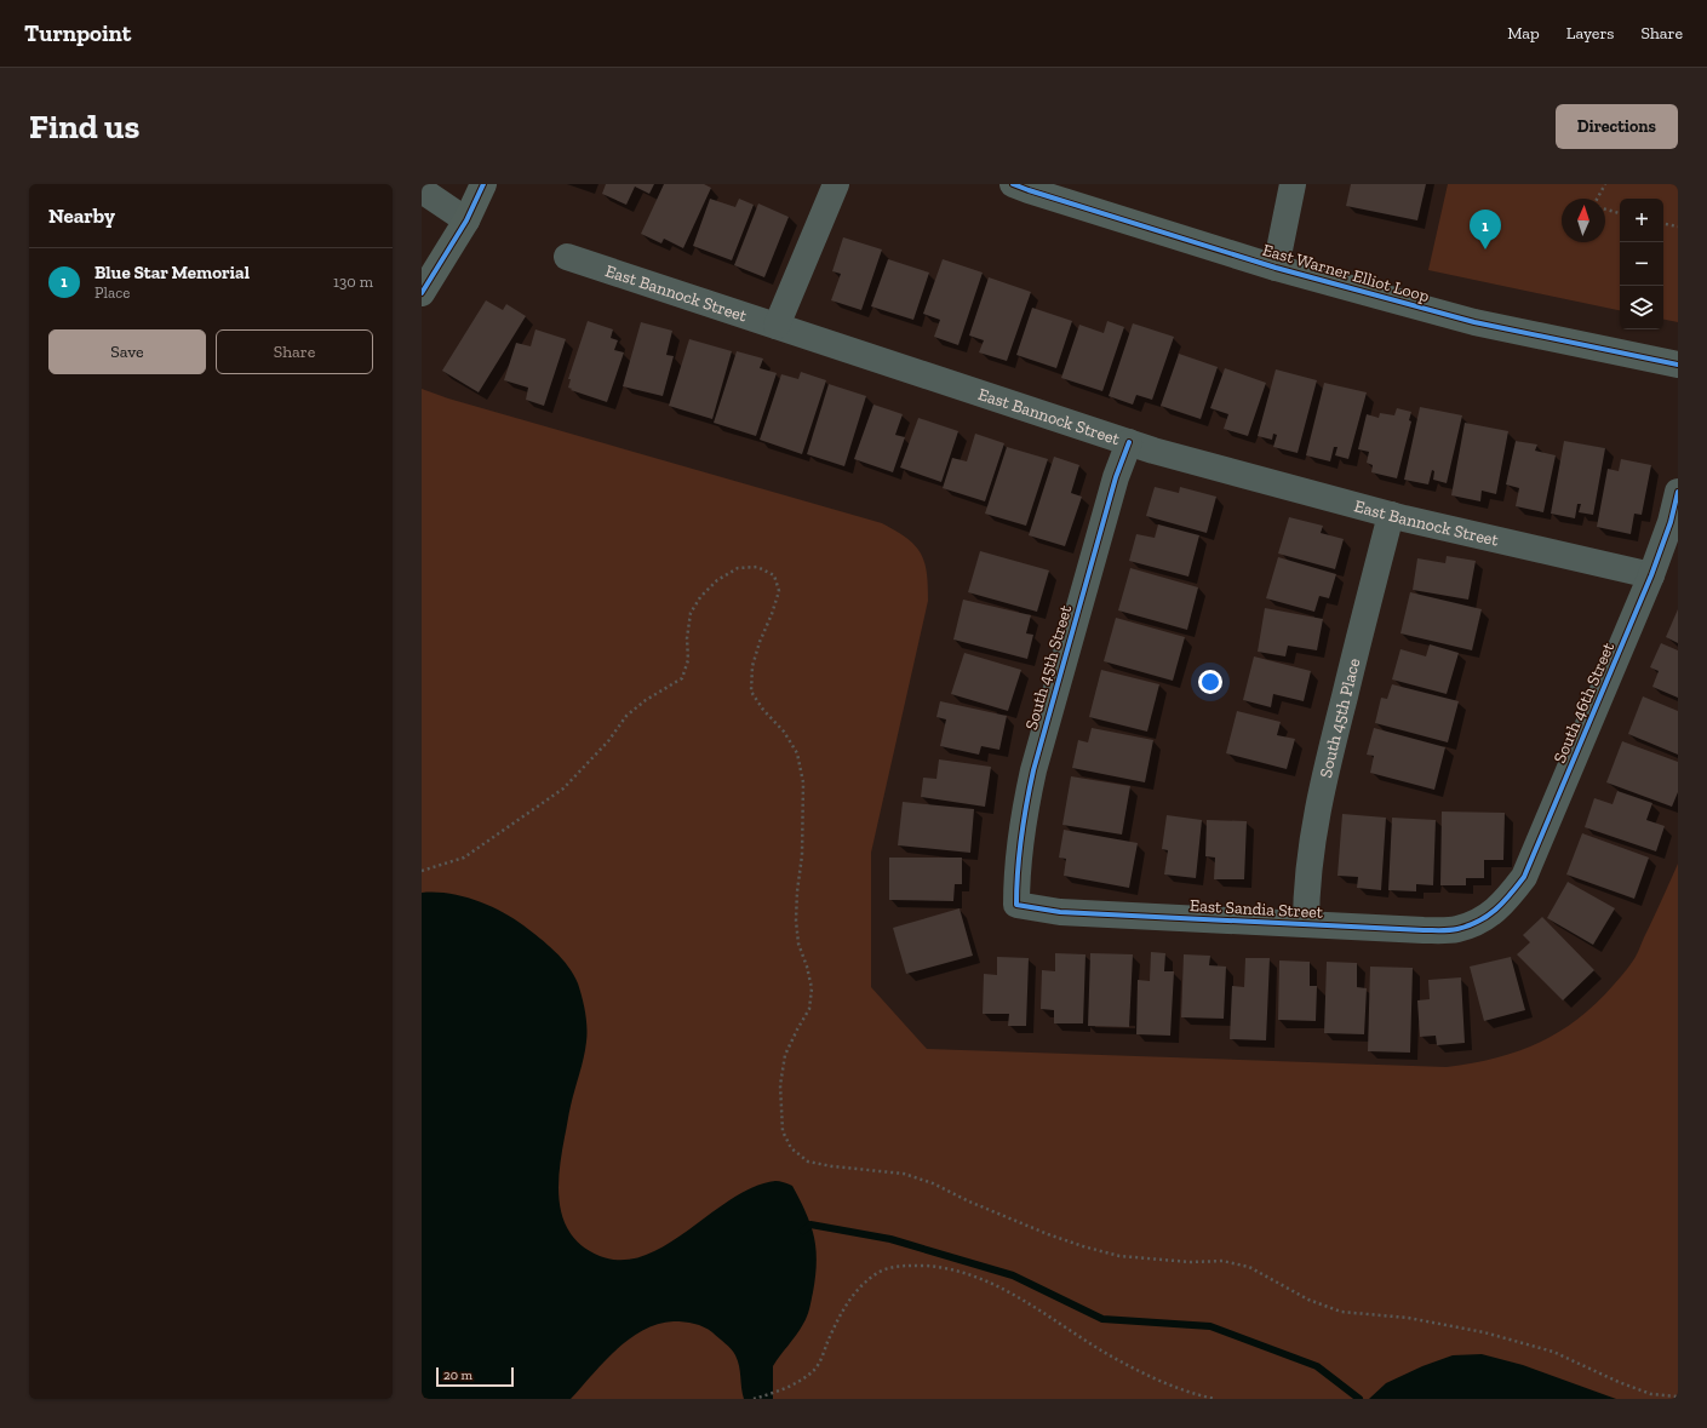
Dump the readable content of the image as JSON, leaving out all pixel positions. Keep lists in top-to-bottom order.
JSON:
{
  "streets": {
    "main road": ["East Warner Elliot Loop"],
    "street": [
      "East Bannock Street",
      "South 45th Street",
      "South 46th Street",
      "South 45th Place",
      "East Sandia Street"
    ]
  },
  "crossings": [
    ["East Bannock Street", "South 45th Street"],
    ["East Bannock Street", "South 46th Street"],
    ["East Bannock Street", "South 45th Place"],
    ["South 45th Street", "East Sandia Street"],
    ["South 46th Street", "East Sandia Street"],
    ["South 45th Place", "East Sandia Street"]
  ],
  "scale_bar": "20 m",
  "north": "top",
  "page": {
    "header": "Turnpoint",
    "nav": ["Map", "Layers", "Share"],
    "buttons": [
      "Directions",
      ["Save", "Share"]
    ],
    "title": "Find us",
    "heading": "Nearby",
    "map_buttons": ["+", "−"],
    "pins": "1",
    "list": [
      {
        "mark": "1",
        "name": "Blue Star Memorial",
        "note": "Place",
        "value": "130 m"
      }
    ],
    "scale": "20 m"
  }
}
